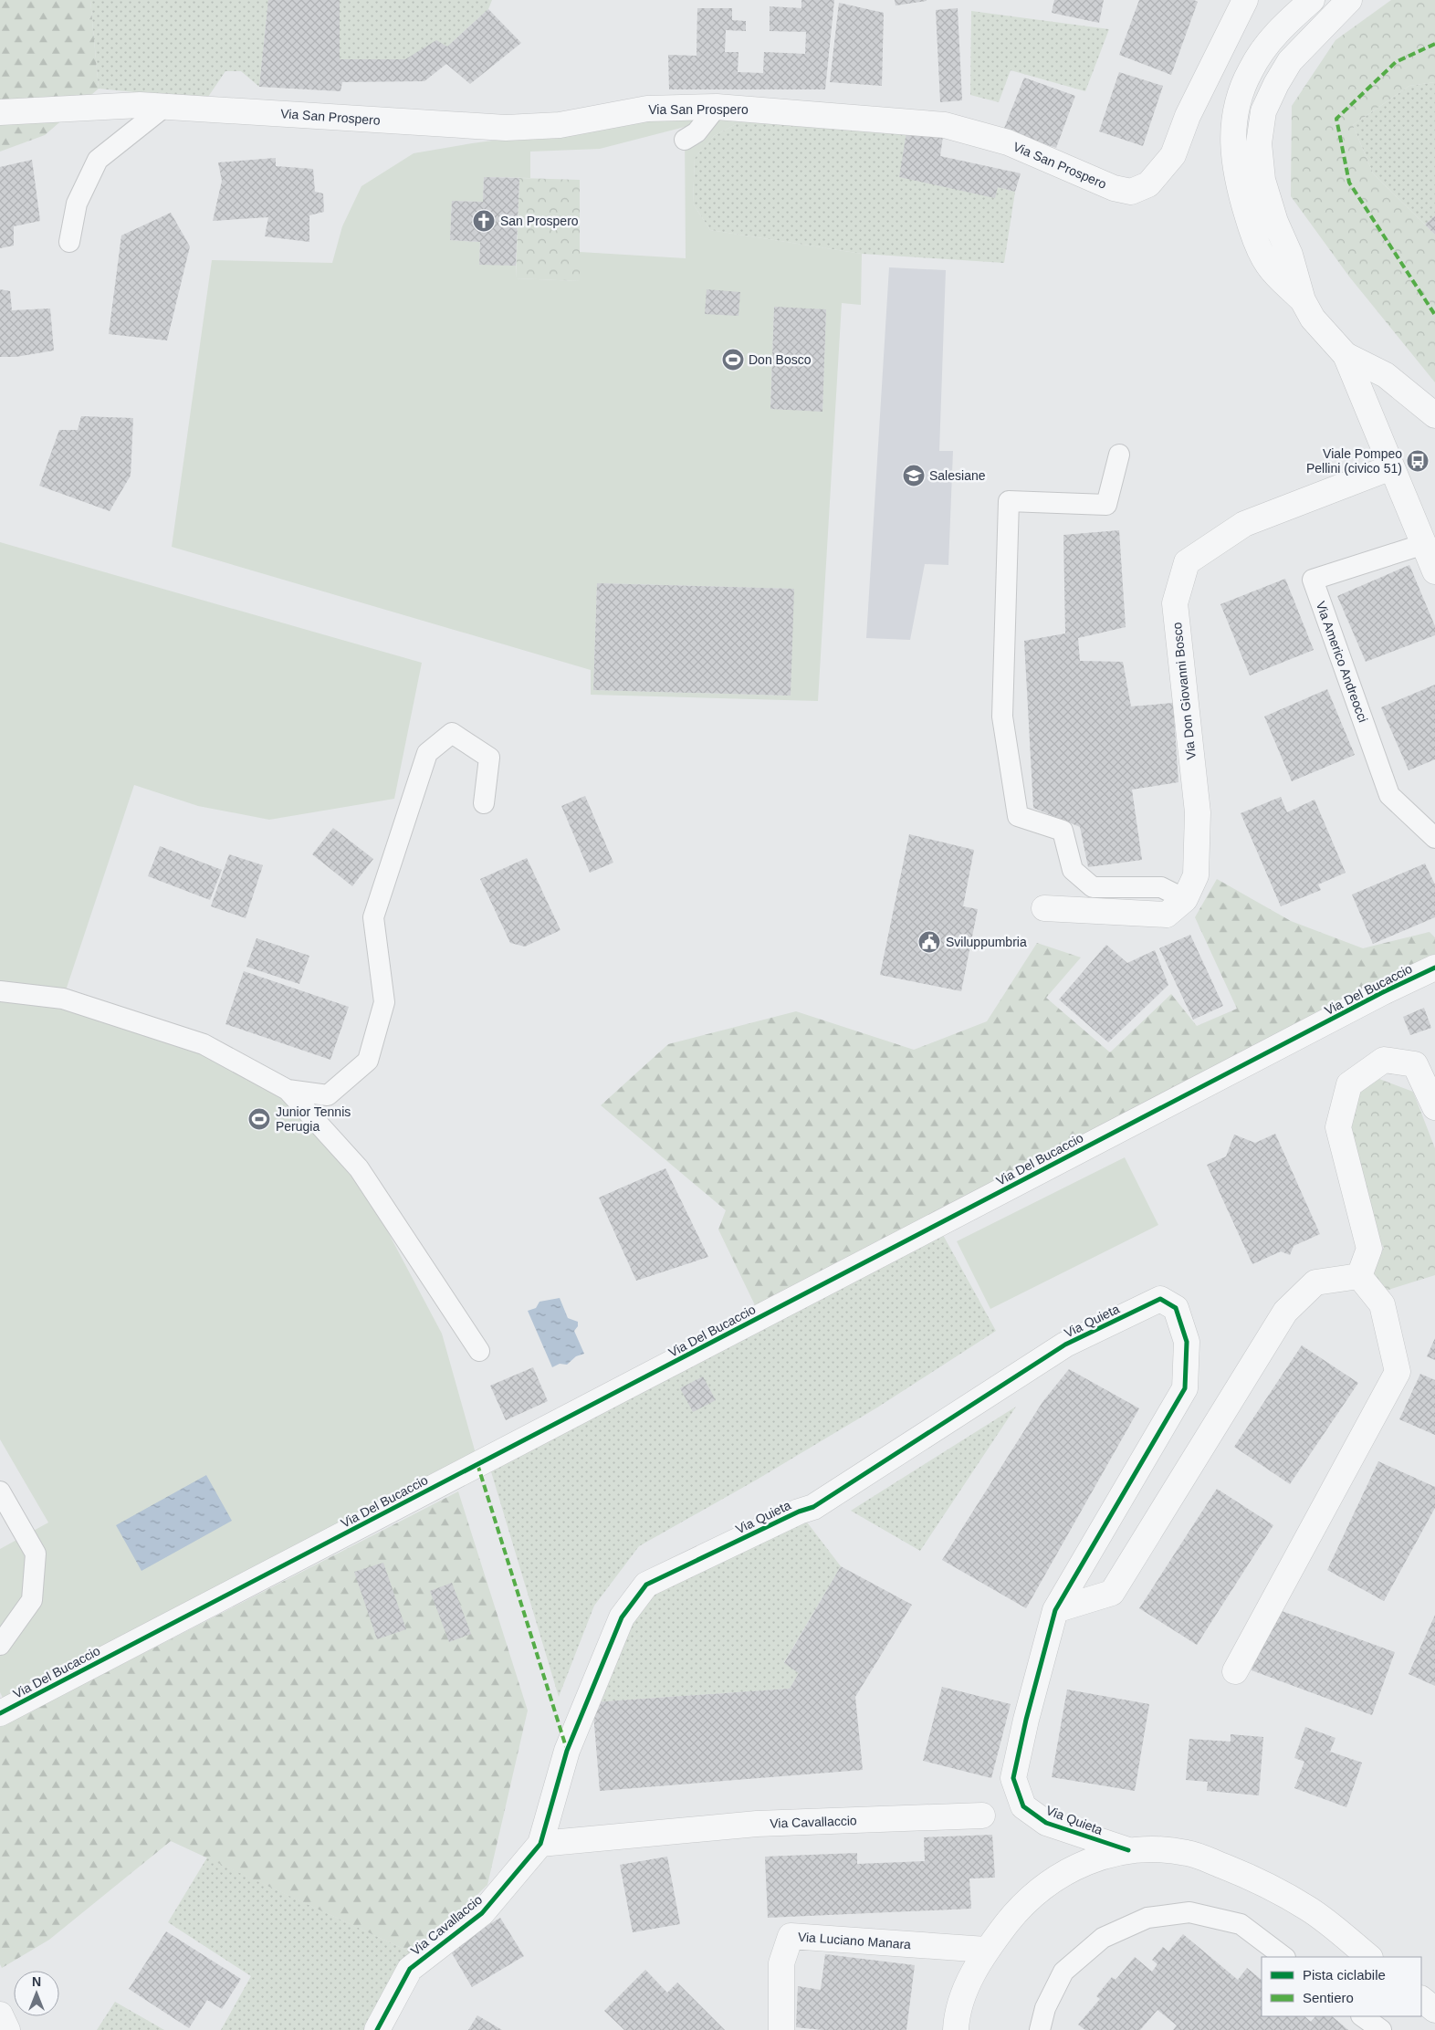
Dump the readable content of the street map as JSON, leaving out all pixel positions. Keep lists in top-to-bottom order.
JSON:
{
  "streets": {
    "street": [
      "Via San Prospero",
      "Via Don Giovanni Bosco",
      "Via Del Bucaccio",
      "Via Quieta",
      "Via Cavallaccio",
      "Via Luciano Manara"
    ],
    "lane": ["Via Americo Andreocci"]
  },
  "crossings": [
    ["Via Quieta", "Via Cavallaccio"]
  ],
  "places": {
    "church": ["San Prospero"],
    "sports": ["Don Bosco", "Junior Tennis Perugia"],
    "bus stop": ["Viale Pompeo Pellini (civico 51)"],
    "school or university": ["Salesiane"],
    "public building": ["Sviluppumbria"]
  },
  "legend": ["Pista ciclabile", "Sentiero"],
  "north": "top"
}
